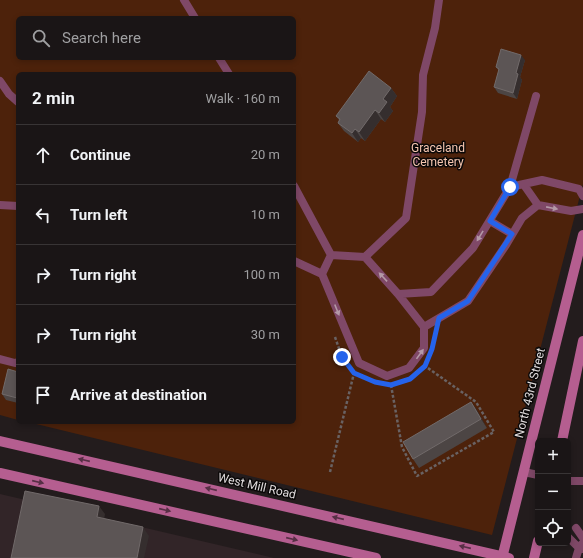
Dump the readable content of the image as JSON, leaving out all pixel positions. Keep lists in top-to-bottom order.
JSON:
{
  "streets": {
    "main road": ["North 43rd Street", "West Mill Road"]
  },
  "crossings": [
    ["North 43rd Street", "West Mill Road"]
  ],
  "parks": ["Graceland Cemetery"],
  "page": {
    "search": "Search here",
    "heading": ["2 min", "Walk · 160 m"],
    "list": [
      ["Continue", "20 m"],
      ["Turn left", "10 m"],
      ["Turn right", "100 m"],
      ["Turn right", "30 m"],
      "Arrive at destination"
    ],
    "map_buttons": ["+", "−"]
  }
}
